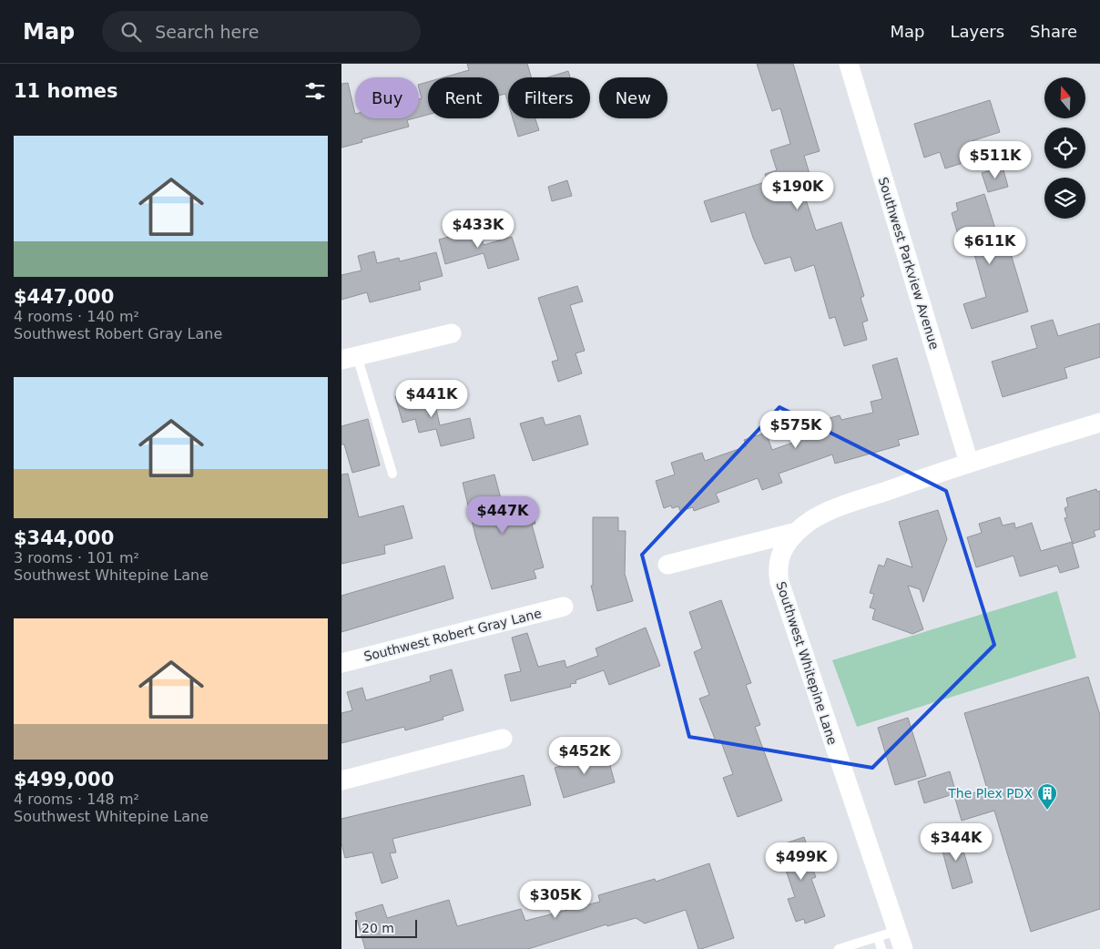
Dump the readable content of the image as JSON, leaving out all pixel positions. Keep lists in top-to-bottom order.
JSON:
{
  "streets": {
    "street": ["Southwest Parkview Avenue", "Southwest Robert Gray Lane", "Southwest Whitepine Lane"]
  },
  "crossings": [
    ["Southwest Parkview Avenue", "Southwest Whitepine Lane"]
  ],
  "places": {
    "building": ["The Plex PDX"]
  },
  "scale_bar": "20 m",
  "north": "top",
  "page": {
    "header": "Map",
    "search": "Search here",
    "nav": ["Map", "Layers", "Share"],
    "heading": "11 homes",
    "chip": [
      "Buy",
      "Rent",
      "Filters",
      "New"
    ],
    "list": [
      {
        "name": "$447,000",
        "note": "4 rooms · 140 m² · Southwest Robert Gray Lane"
      },
      {
        "name": "$344,000",
        "note": "3 rooms · 101 m² · Southwest Whitepine Lane"
      },
      {
        "name": "$499,000",
        "note": "4 rooms · 148 m² · Southwest Whitepine Lane"
      }
    ],
    "price": [
      "$511K",
      "$190K",
      "$433K",
      "$611K",
      "$441K",
      "$575K",
      "$447K",
      "$452K",
      "$344K",
      "$499K",
      "$305K"
    ],
    "scale": "20 m"
  }
}
